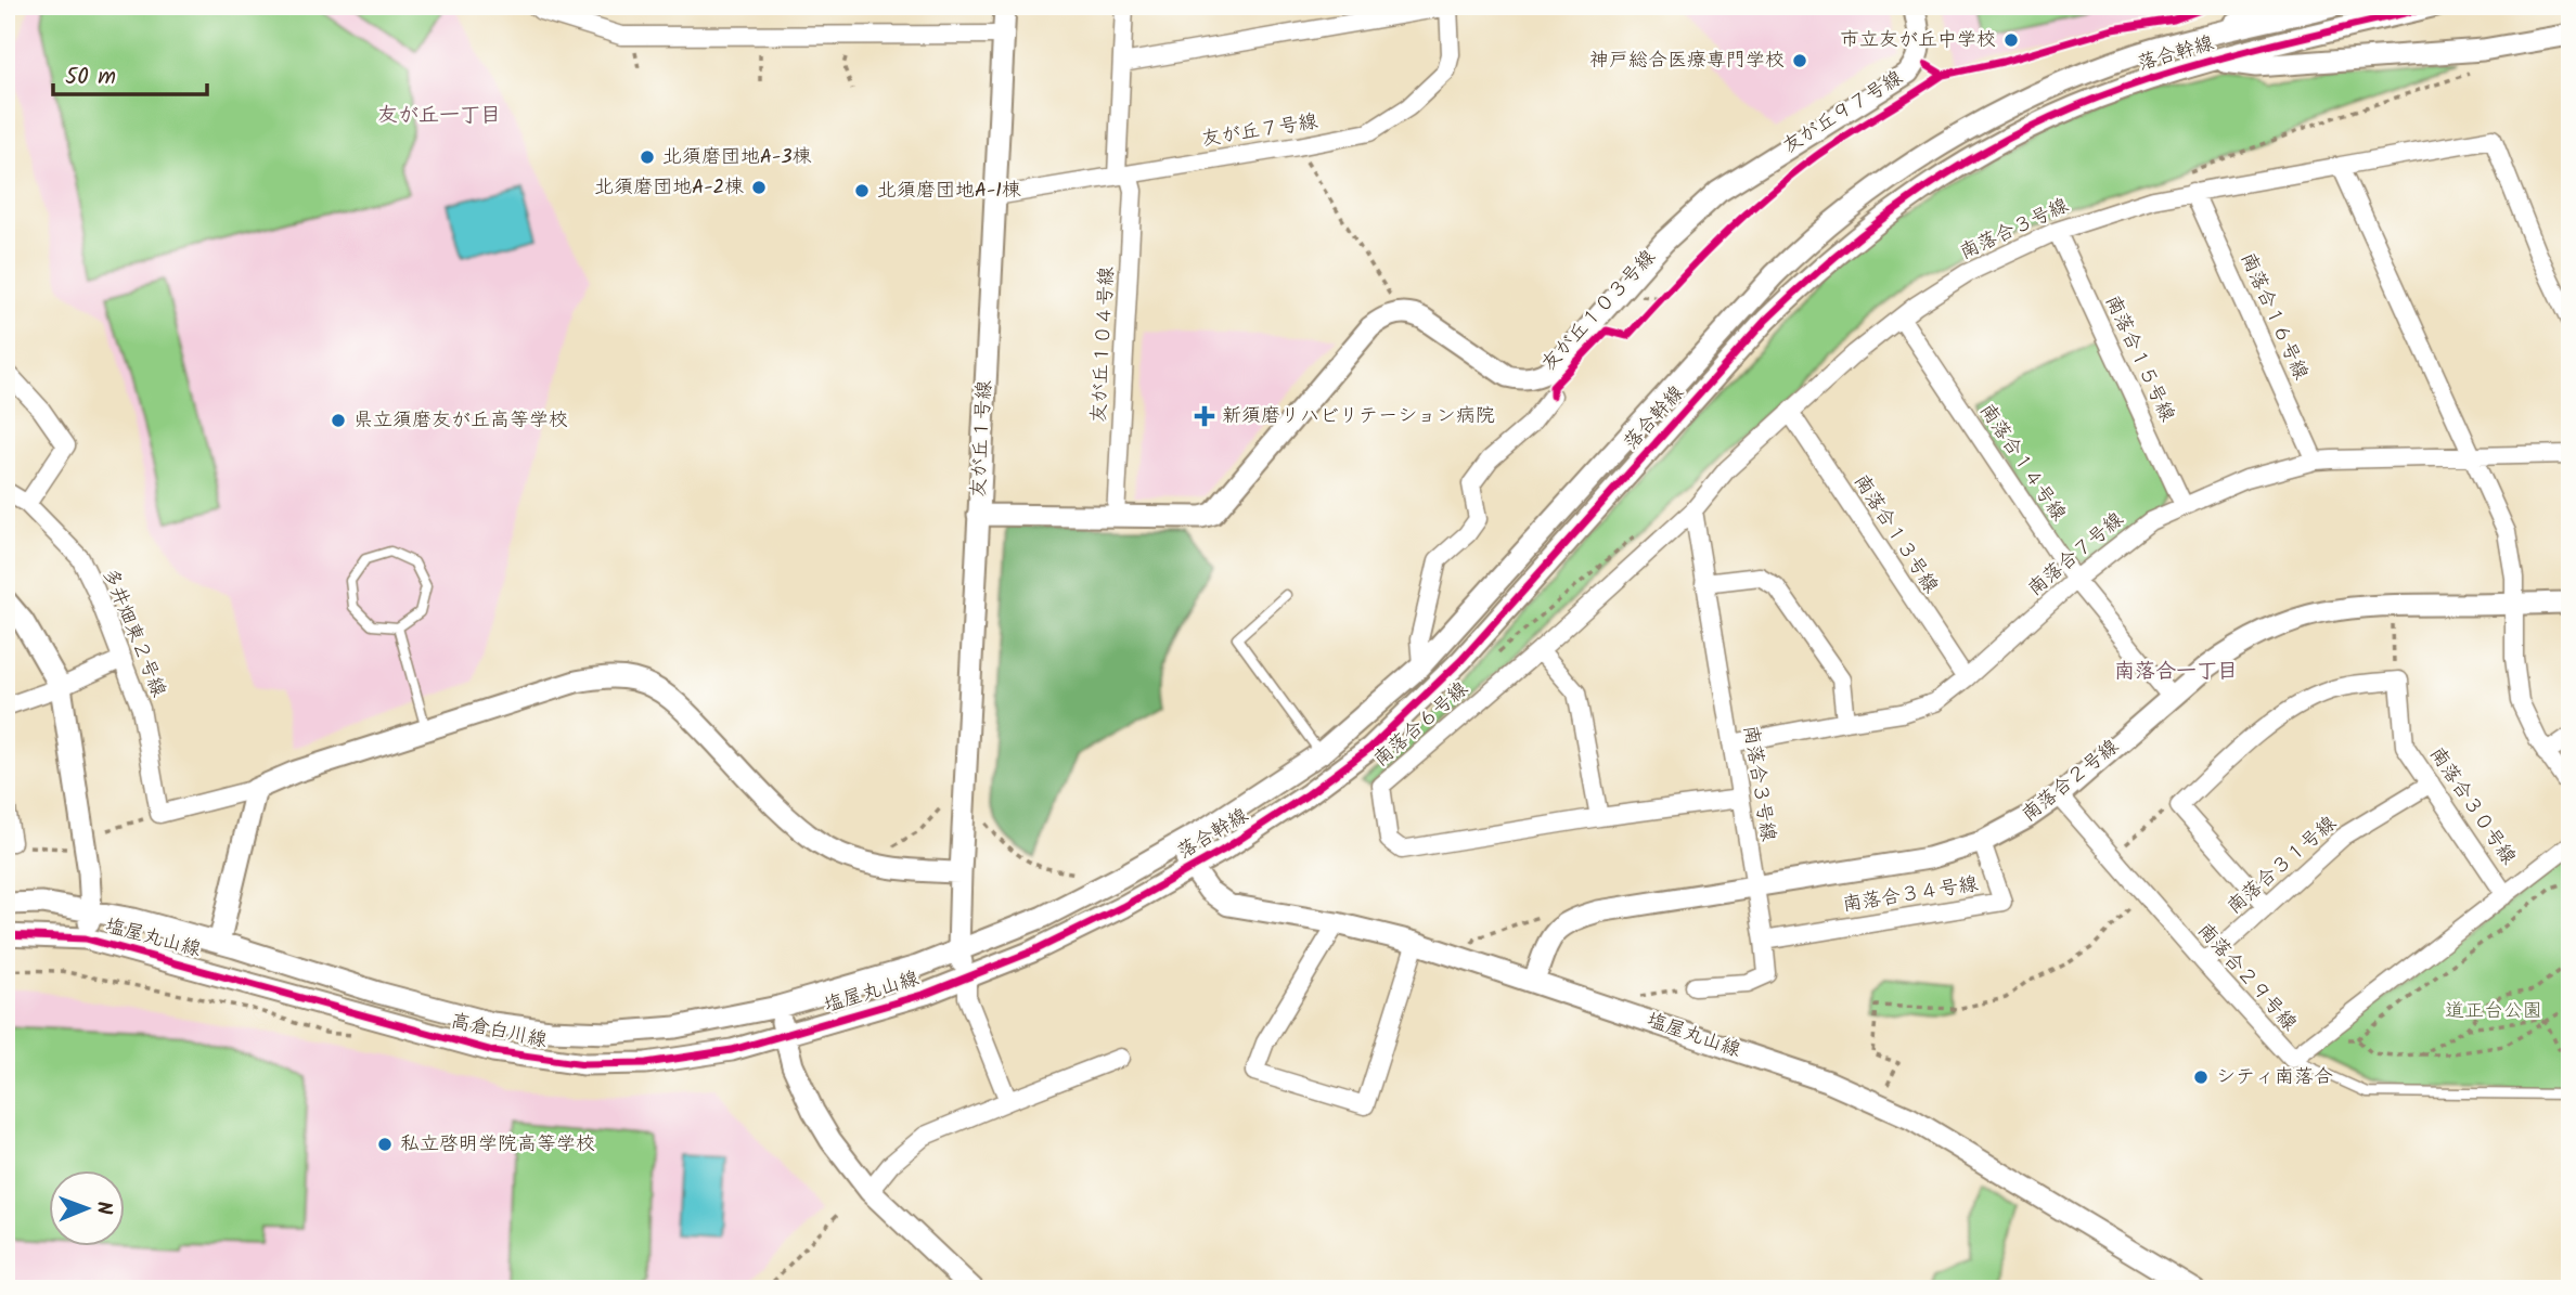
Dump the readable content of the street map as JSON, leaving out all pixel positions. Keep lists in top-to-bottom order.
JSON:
{
  "streets": {
    "street": [
      "落合幹線",
      "友が丘９７号線",
      "友が丘７号線",
      "南落合３号線",
      "友が丘１０３号線",
      "南落合１６号線",
      "友が丘１０４号線",
      "南落合１５号線",
      "友が丘１号線",
      "南落合１４号線",
      "南落合１３号線",
      "南落合７号線",
      "多井畑東２号線",
      "南落合６号線",
      "南落合２号線",
      "南落合３０号線",
      "南落合３１号線",
      "南落合３４号線",
      "塩屋丸山線",
      "南落合２９号線",
      "高倉白川線"
    ]
  },
  "crossings": [
    ["落合幹線", "塩屋丸山線"],
    ["友が丘９７号線", "友が丘１０３号線"],
    ["友が丘７号線", "友が丘１０４号線"],
    ["友が丘７号線", "友が丘１号線"],
    ["南落合３号線", "南落合１６号線"],
    ["南落合３号線", "南落合１５号線"],
    ["南落合３号線", "南落合１４号線"],
    ["南落合３号線", "南落合１３号線"],
    ["南落合３号線", "南落合７号線"],
    ["南落合３号線", "南落合６号線"],
    ["南落合３号線", "南落合２号線"],
    ["南落合３号線", "南落合３４号線"],
    ["友が丘１０３号線", "友が丘１０４号線"],
    ["友が丘１０３号線", "友が丘１号線"],
    ["南落合１６号線", "南落合７号線"],
    ["南落合１５号線", "南落合７号線"],
    ["南落合１４号線", "南落合７号線"],
    ["南落合１４号線", "南落合２号線"],
    ["南落合１３号線", "南落合７号線"],
    ["南落合２号線", "南落合３４号線"],
    ["南落合２号線", "塩屋丸山線"],
    ["南落合２号線", "南落合２９号線"],
    ["南落合３０号線", "南落合３１号線"],
    ["南落合３０号線", "南落合２９号線"],
    ["南落合３１号線", "南落合２９号線"],
    ["塩屋丸山線", "高倉白川線"]
  ],
  "districts": ["友が丘一丁目", "南落合一丁目"],
  "parks": ["道正台公園"],
  "places": {
    "other": [
      "市立友が丘中学校",
      "神戸総合医療専門学校",
      "北須磨団地A-3棟",
      "北須磨団地A-2棟",
      "北須磨団地A-1棟",
      "県立須磨友が丘高等学校",
      "シティ南落合",
      "私立啓明学院高等学校"
    ],
    "health": ["新須磨リハビリテーション病院"]
  },
  "scale_bar": "50 m",
  "north": "right"
}
